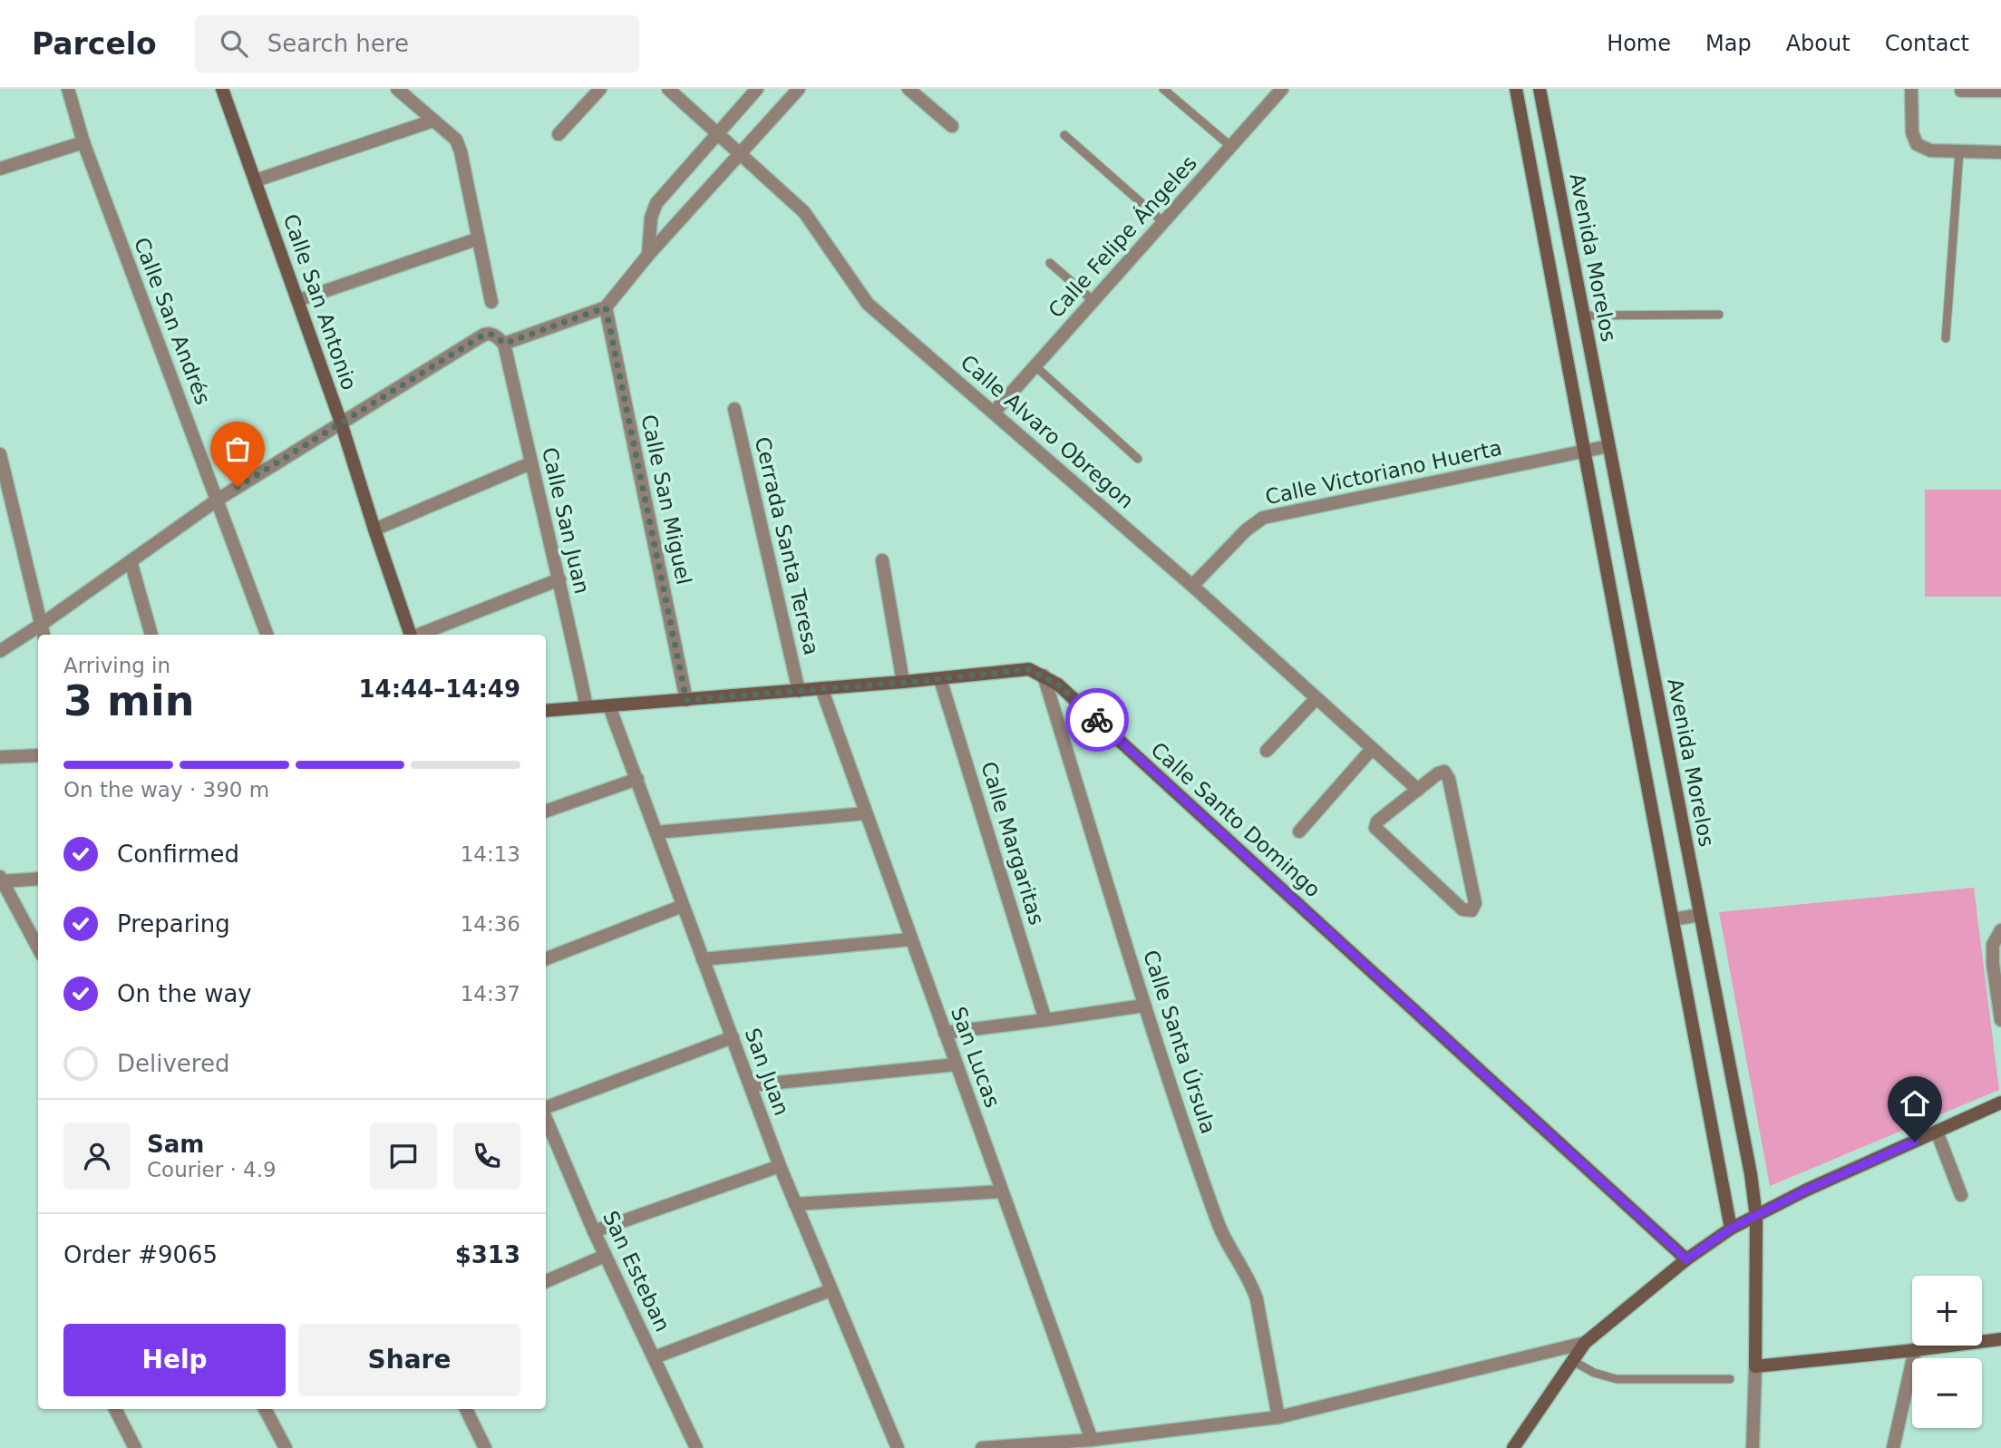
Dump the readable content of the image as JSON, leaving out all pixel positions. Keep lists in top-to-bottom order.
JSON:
{
  "streets": {
    "main road": ["Avenida Morelos", "Calle San Antonio", "Calle Santo Domingo"],
    "street": [
      "Calle Felipe Ángeles",
      "Calle San Andrés",
      "Calle Alvaro Obregon",
      "Calle Victoriano Huerta",
      "Calle San Miguel",
      "Calle San Juan",
      "Cerrada Santa Teresa",
      "Calle Margaritas",
      "Calle Santa Úrsula",
      "San Lucas",
      "San Juan",
      "San Esteban"
    ]
  },
  "crossings": [
    ["Calle Felipe Ángeles", "Calle Alvaro Obregon"],
    ["Avenida Morelos", "Calle Victoriano Huerta"],
    ["Calle Alvaro Obregon", "Calle Victoriano Huerta"],
    ["Calle San Miguel", "Calle Santo Domingo"],
    ["Calle San Juan", "Calle Santo Domingo"],
    ["Cerrada Santa Teresa", "Calle Santo Domingo"],
    ["Calle Santo Domingo", "Calle Margaritas"],
    ["Calle Santo Domingo", "Calle Santa Úrsula"],
    ["Calle Santo Domingo", "San Lucas"],
    ["Calle Santo Domingo", "San Juan"]
  ],
  "page": {
    "header": "Parcelo",
    "search": "Search here",
    "nav": [
      "Home",
      "Map",
      "About",
      "Contact"
    ],
    "heading": ["3 min", "Arriving in", "14:44–14:49"],
    "panel": [
      "Sam",
      "Courier · 4.9",
      "Order #9065",
      "$313"
    ],
    "bar": "On the way · 390 m",
    "list": [
      ["Confirmed", "14:13"],
      ["Preparing", "14:36"],
      ["On the way", "14:37"],
      "Delivered"
    ],
    "map_buttons": ["+", "−"],
    "buttons": ["Help", "Share"]
  }
}
